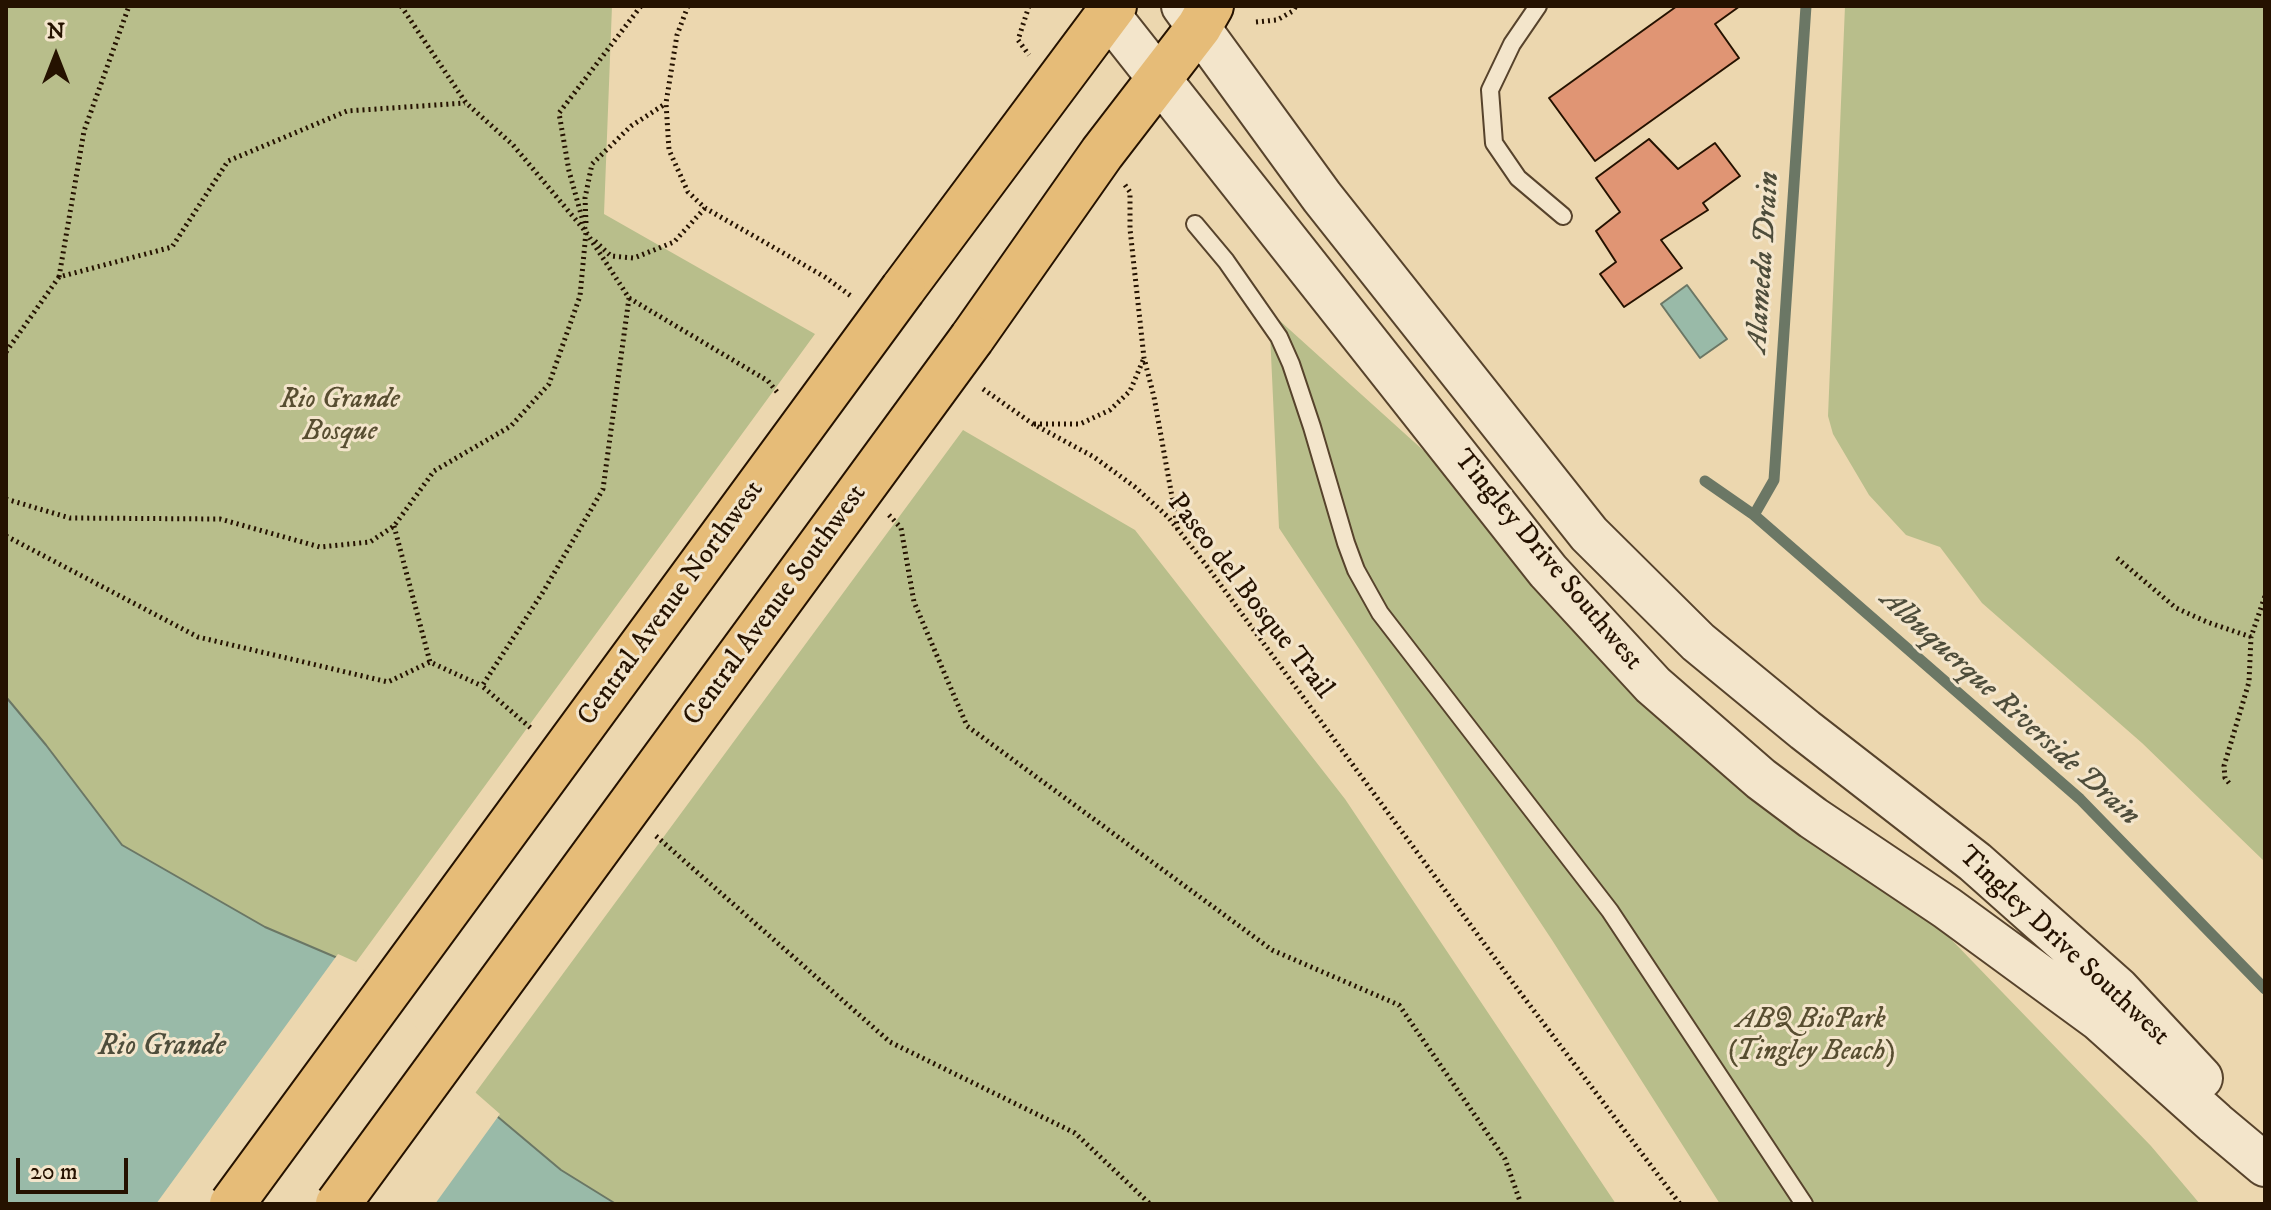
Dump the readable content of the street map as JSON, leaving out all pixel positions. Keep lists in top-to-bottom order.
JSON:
{
  "streets": {
    "main road": ["Central Avenue Northwest", "Central Avenue Southwest"],
    "street": ["Tingley Drive Southwest"],
    "path": ["Paseo del Bosque Trail"]
  },
  "crossings": [
    ["Tingley Drive Southwest", "Central Avenue Northwest"],
    ["Tingley Drive Southwest", "Central Avenue Southwest"]
  ],
  "water": ["Alameda Drain", "Albuquerque Riverside Drain", "Rio Grande"],
  "parks": ["Rio Grande Bosque", "ABQ BioPark (Tingley Beach)"],
  "scale_bar": "20 m",
  "north": "top"
}
